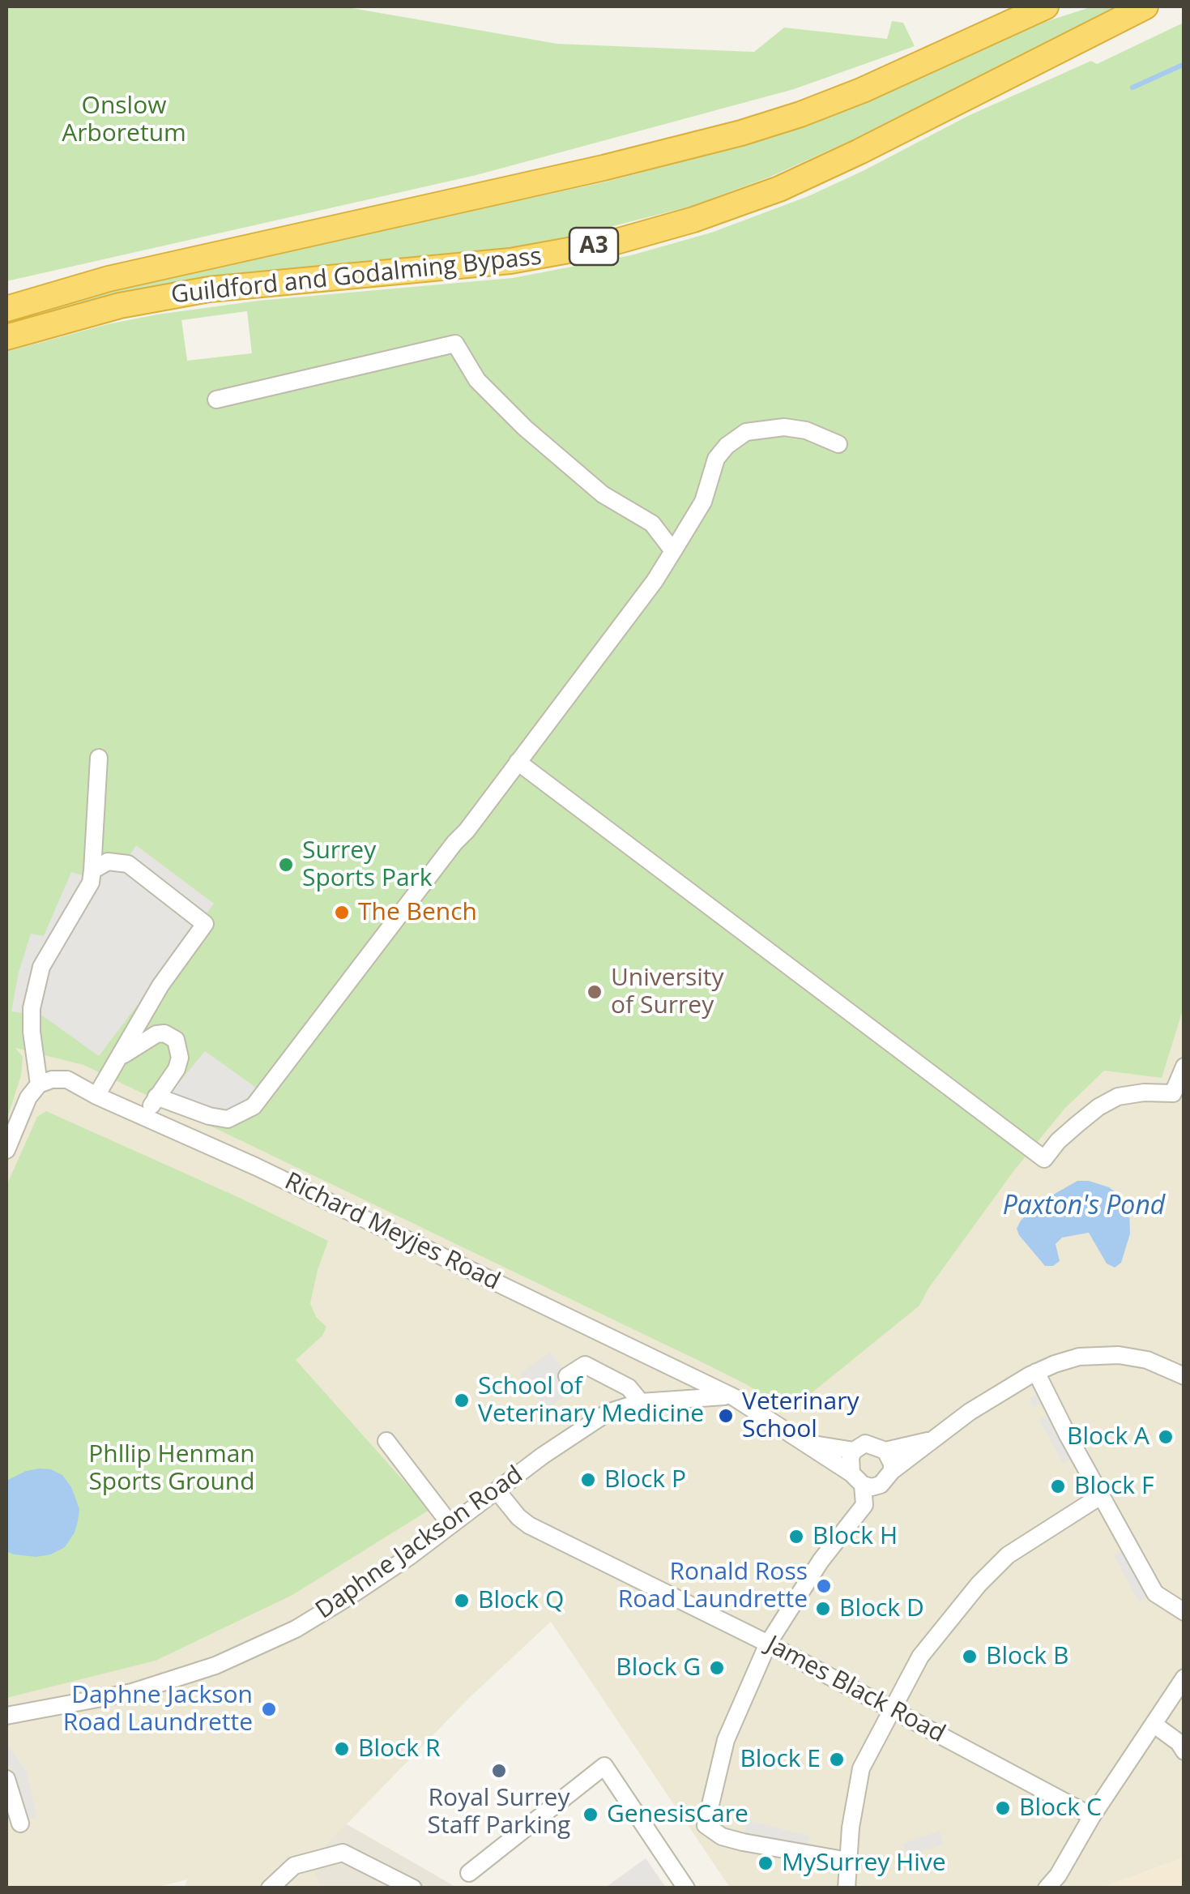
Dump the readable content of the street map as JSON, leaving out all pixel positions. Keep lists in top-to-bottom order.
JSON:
{
  "streets": {
    "highway": ["A3", "Guildford and Godalming Bypass"],
    "street": ["Richard Meyjes Road", "Daphne Jackson Road", "James Black Road"]
  },
  "crossings": [
    ["Richard Meyjes Road", "Daphne Jackson Road"],
    ["Daphne Jackson Road", "James Black Road"]
  ],
  "water": ["Paxton's Pond"],
  "parks": ["Onslow Arboretum", "Phllip Henman Sports Ground"],
  "places": [
    "Surrey Sports Park",
    "The Bench",
    "University of Surrey",
    "School of Veterinary Medicine",
    "Veterinary School",
    "Block A",
    "Block P",
    "Block F",
    "Block H",
    "Ronald Ross Road Laundrette",
    "Block Q",
    "Block D",
    "Block B",
    "Block G",
    "Daphne Jackson Road Laundrette",
    "Block R",
    "Block E",
    "Royal Surrey Staff Parking",
    "Block C",
    "GenesisCare",
    "MySurrey Hive"
  ]
}
